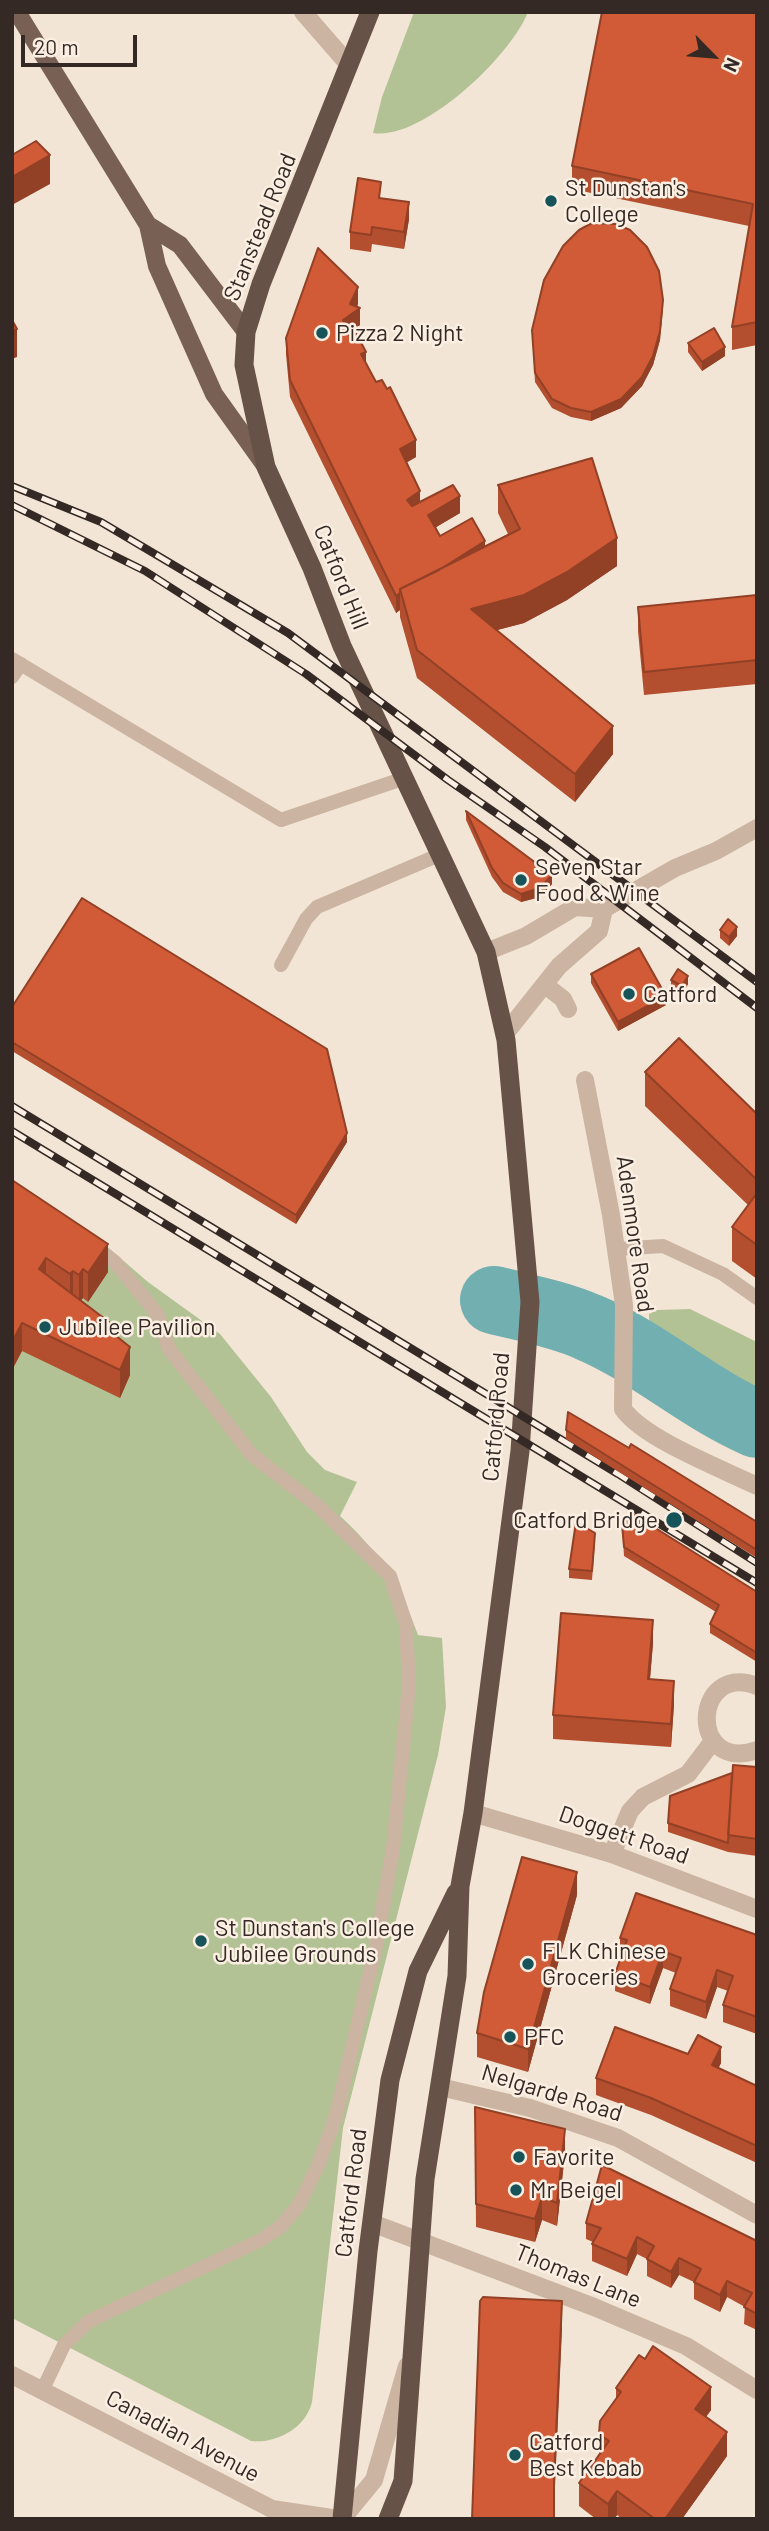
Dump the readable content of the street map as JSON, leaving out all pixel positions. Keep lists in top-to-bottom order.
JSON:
{
  "streets": {
    "highway": ["Stanstead Road", "Catford Hill", "Catford Road"],
    "street": [
      "Adenmore Road",
      "Doggett Road",
      "Nelgarde Road",
      "Thomas Lane",
      "Canadian Avenue"
    ]
  },
  "crossings": [
    ["Stanstead Road", "Catford Hill"],
    ["Catford Hill", "Catford Road"],
    ["Catford Road", "Doggett Road"],
    ["Catford Road", "Nelgarde Road"],
    ["Catford Road", "Thomas Lane"],
    ["Catford Road", "Canadian Avenue"]
  ],
  "places": [
    "St Dunstan's College",
    "Pizza 2 Night",
    "Seven Star Food & Wine",
    "Catford",
    "Jubilee Pavilion",
    "Catford Bridge",
    "St Dunstan's College Jubilee Grounds",
    "FLK Chinese Groceries",
    "PFC",
    "Favorite",
    "Mr Beigel",
    "Catford Best Kebab"
  ],
  "scale_bar": "20 m",
  "north": "bottom right"
}
